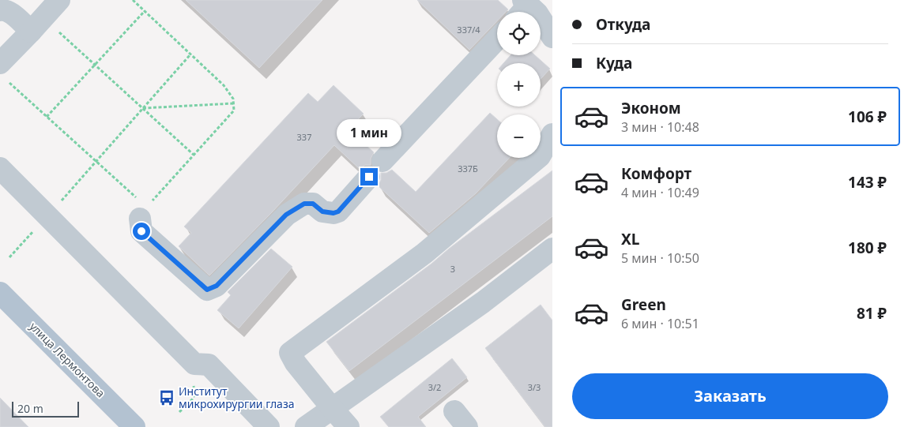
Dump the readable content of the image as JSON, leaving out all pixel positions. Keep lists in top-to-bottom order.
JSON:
{
  "streets": {
    "main road": ["улица Лермонтова"]
  },
  "places": {
    "bus stop": ["Институт микрохирургии глаза"]
  },
  "house_numbers": [
    "337/4",
    "337",
    "337Б",
    "3",
    "3/2",
    "3/3"
  ],
  "scale_bar": "20 m",
  "page": {
    "banner": ["Откуда", "Куда"],
    "map_buttons": ["+", "−"],
    "list": [
      {
        "name": "Эконом",
        "note": "3 мин · 10:48",
        "value": "106 ₽"
      },
      {
        "name": "Комфорт",
        "note": "4 мин · 10:49",
        "value": "143 ₽"
      },
      {
        "name": "XL",
        "note": "5 мин · 10:50",
        "value": "180 ₽"
      },
      {
        "name": "Green",
        "note": "6 мин · 10:51",
        "value": "81 ₽"
      }
    ],
    "bubble": "1 мин",
    "buttons": "Заказать",
    "scale": "20 m"
  }
}
